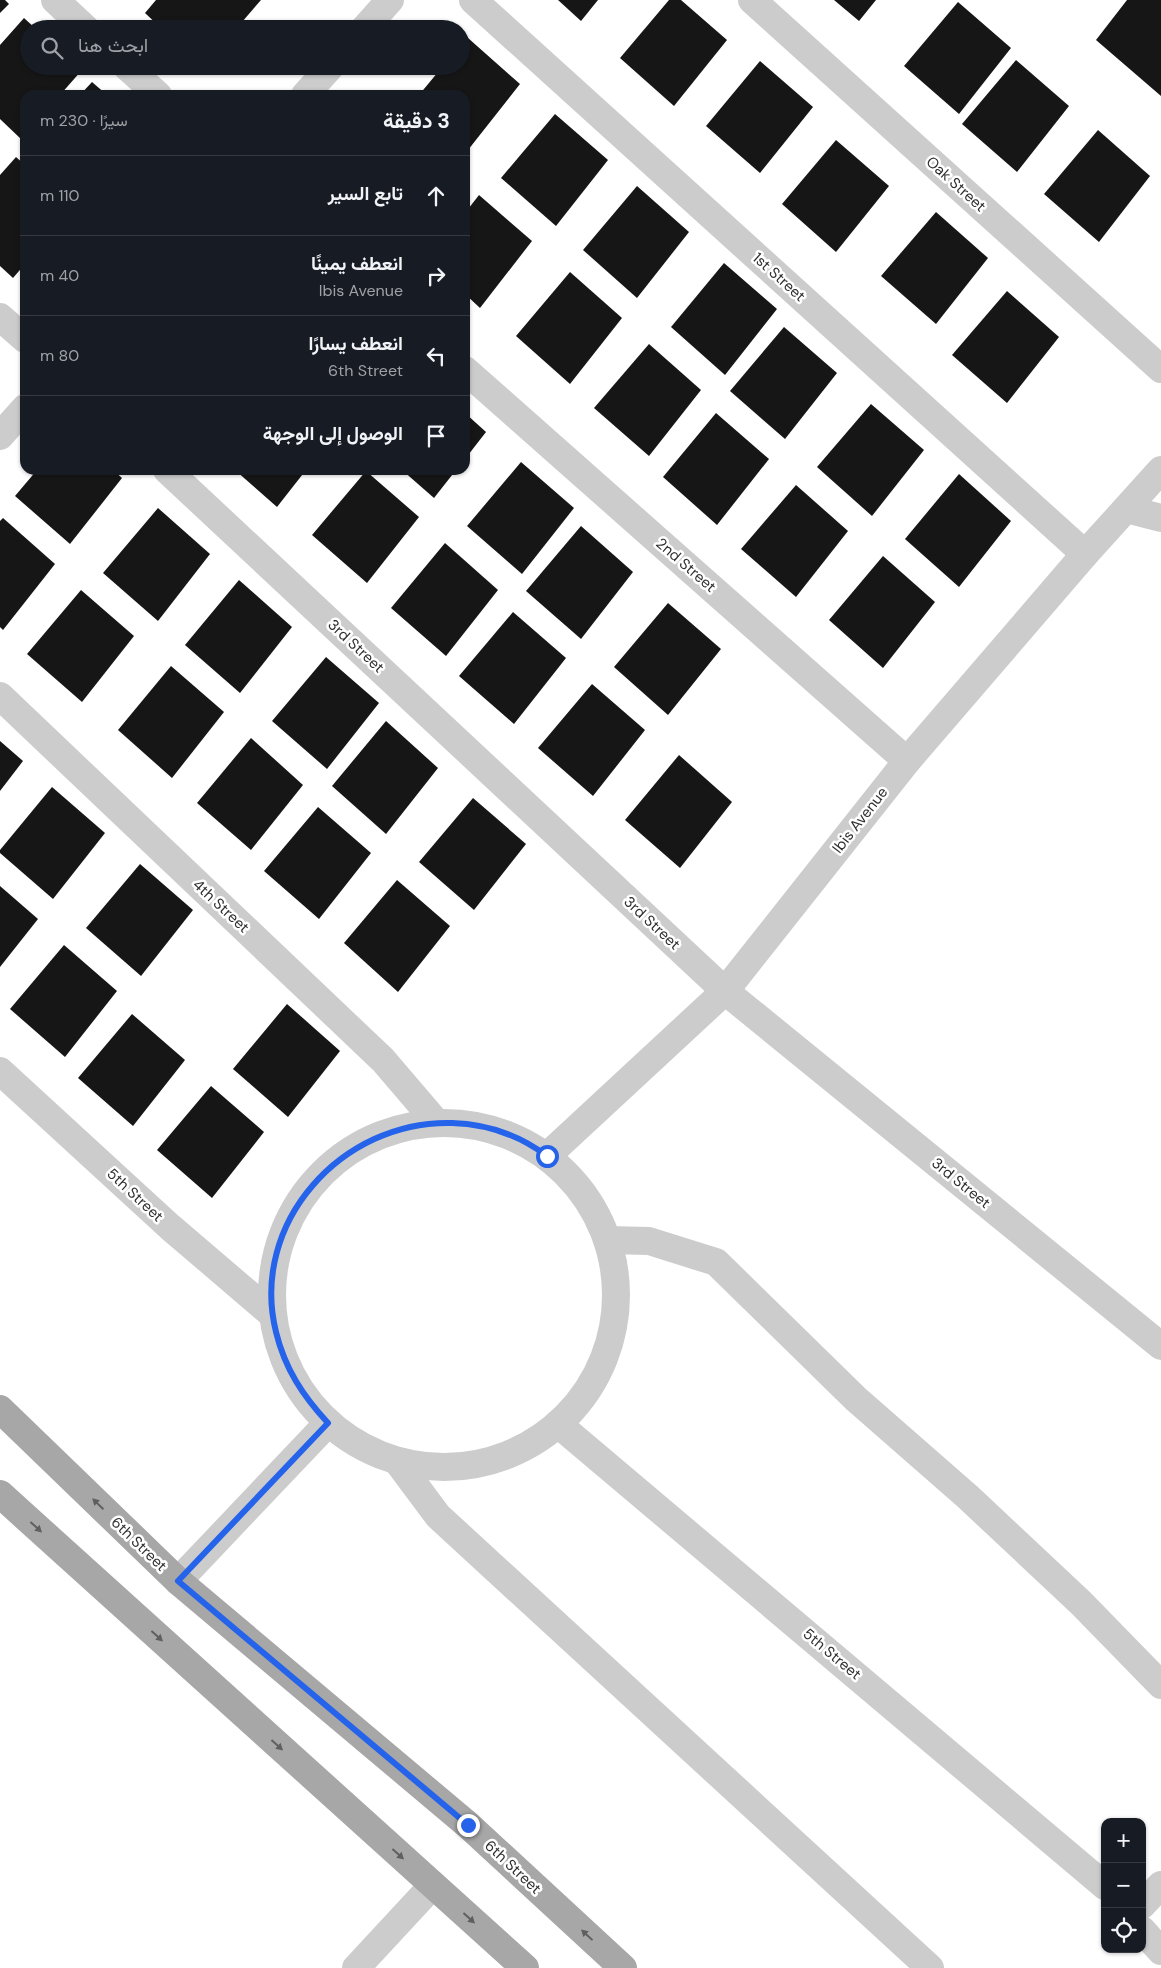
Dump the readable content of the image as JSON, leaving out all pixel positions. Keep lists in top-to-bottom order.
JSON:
{
  "streets": {
    "main road": ["6th Street"],
    "street": [
      "Oak Street",
      "1st Street",
      "2nd Street",
      "3rd Street",
      "Ibis Avenue",
      "4th Street",
      "5th Street"
    ]
  },
  "crossings": [
    ["1st Street", "Ibis Avenue"],
    ["2nd Street", "Ibis Avenue"],
    ["3rd Street", "Ibis Avenue"]
  ],
  "page": {
    "search": "ابحث هنا",
    "heading": ["3 دقيقة", "سيرًا · 230 m"],
    "list": [
      ["تابع السير", "110 m"],
      ["انعطف يمينًا", "Ibis Avenue", "40 m"],
      ["انعطف يسارًا", "6th Street", "80 m"],
      "الوصول إلى الوجهة"
    ],
    "map_buttons": ["+", "−"]
  }
}
